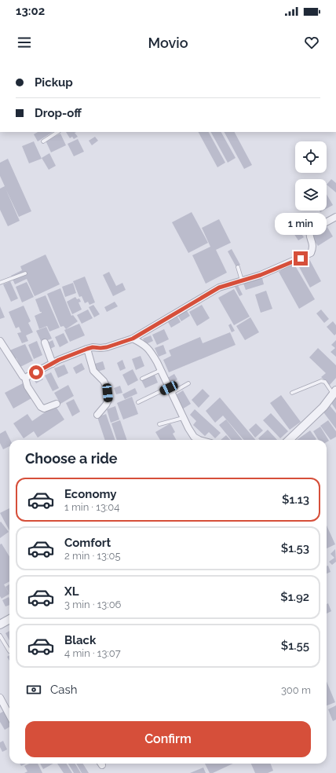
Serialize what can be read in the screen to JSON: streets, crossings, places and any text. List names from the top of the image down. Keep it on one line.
{"page":{"status":"13:02","header":"Movio","banner":["Pickup","Drop-off"],"bubble":"1 min","heading":"Choose a ride","list":[{"name":"Economy","note":"1 min · 13:04","value":"$1.13"},{"name":"Comfort","note":"2 min · 13:05","value":"$1.53"},{"name":"XL","note":"3 min · 13:06","value":"$1.92"},{"name":"Black","note":"4 min · 13:07","value":"$1.55"}],"pay":["Cash","300 m"],"buttons":"Confirm"}}
